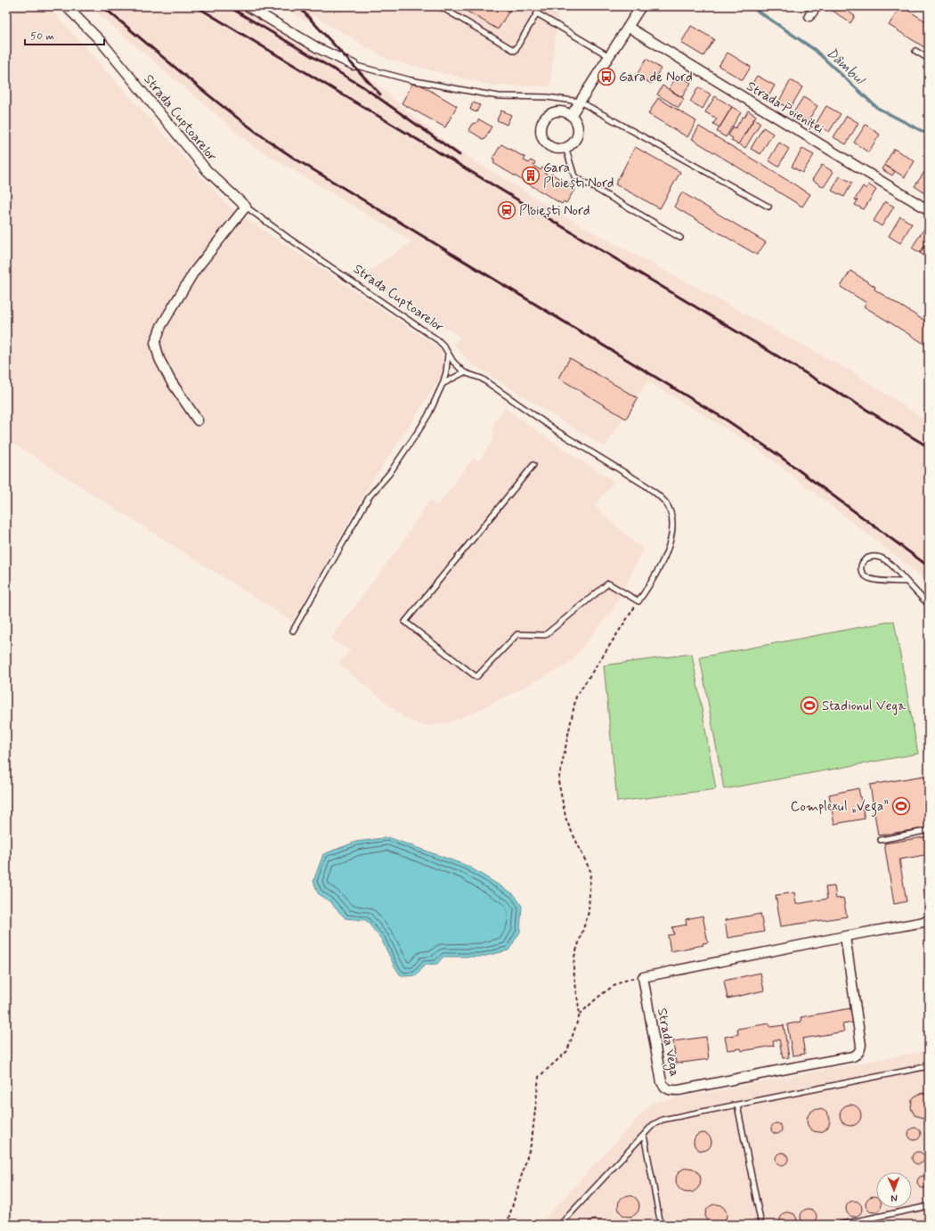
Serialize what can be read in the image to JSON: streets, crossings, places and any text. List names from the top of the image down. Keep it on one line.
{"streets":{"street":["Strada Poieniței","Strada Cuptoarelor","Strada Vega"]},"water":["Dâmbul"],"places":{"bus stop":["Gara de Nord"],"building":["Gara Ploiești Nord"],"station":["Ploiești Nord"],"sports":["Stadionul Vega","Complexul „Vega”"]},"scale_bar":"50 m","north":"bottom"}
